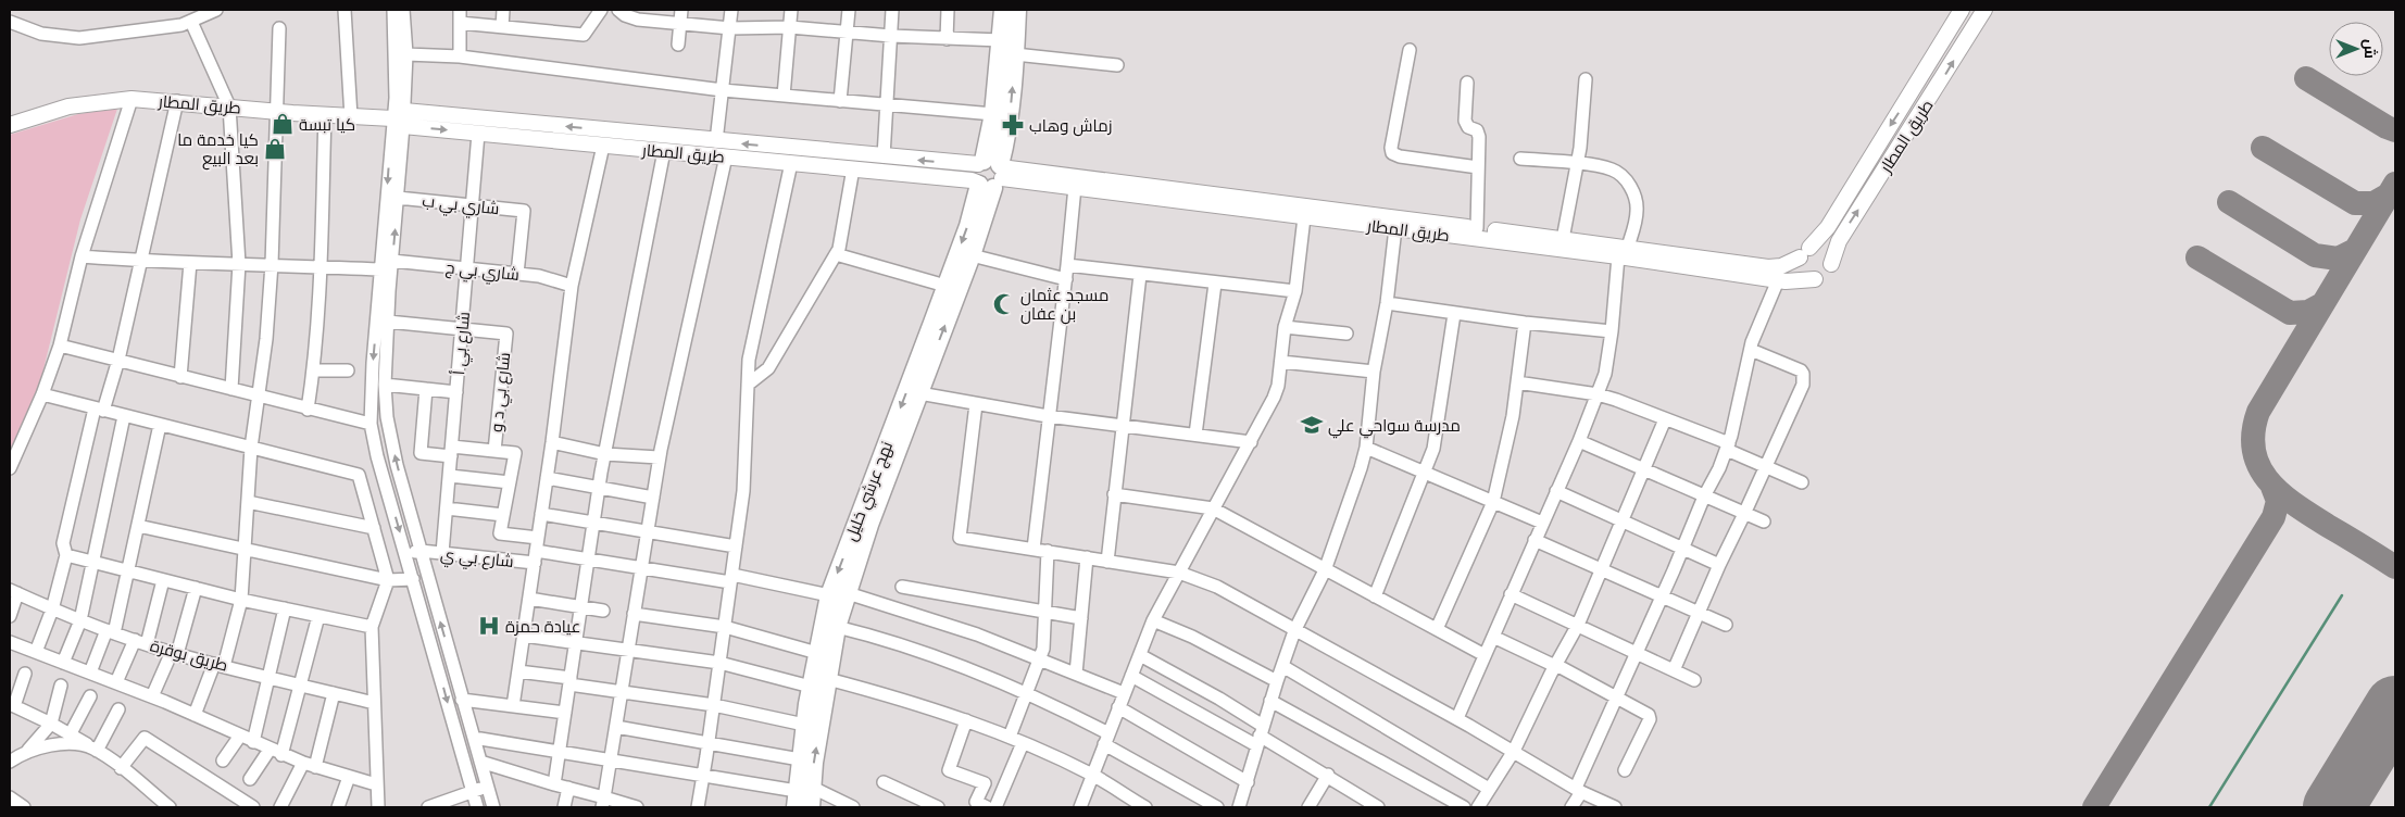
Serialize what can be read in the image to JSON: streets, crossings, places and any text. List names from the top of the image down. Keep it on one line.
{"streets":{"highway":["نهج عرشي خليل"],"main road":["طريق المطار"],"street":["شاري بي ب","شاري بي ج","شارع بي أ","شارع بي د و","شارع بي ي","طريق بوقرة"]},"crossings":[["طريق المطار","شارع بي أ"],["طريق المطار","نهج عرشي خليل"],["شاري بي ب","شاري بي ج"],["شاري بي ب","شارع بي أ"],["شاري بي ج","شارع بي أ"],["شارع بي أ","شارع بي د و"],["شارع بي أ","شارع بي ي"],["نهج عرشي خليل","شارع بي ي"]],"places":{"shop":["كيا تبسة","كيا خدمة ما بعد البيع"],"pharmacy":["زماش وهاب"],"mosque":["مسجد عثمان بن عفان"],"school or university":["مدرسة سواحي علي"],"hospital":["عيادة حمزة"]},"north":"right"}
